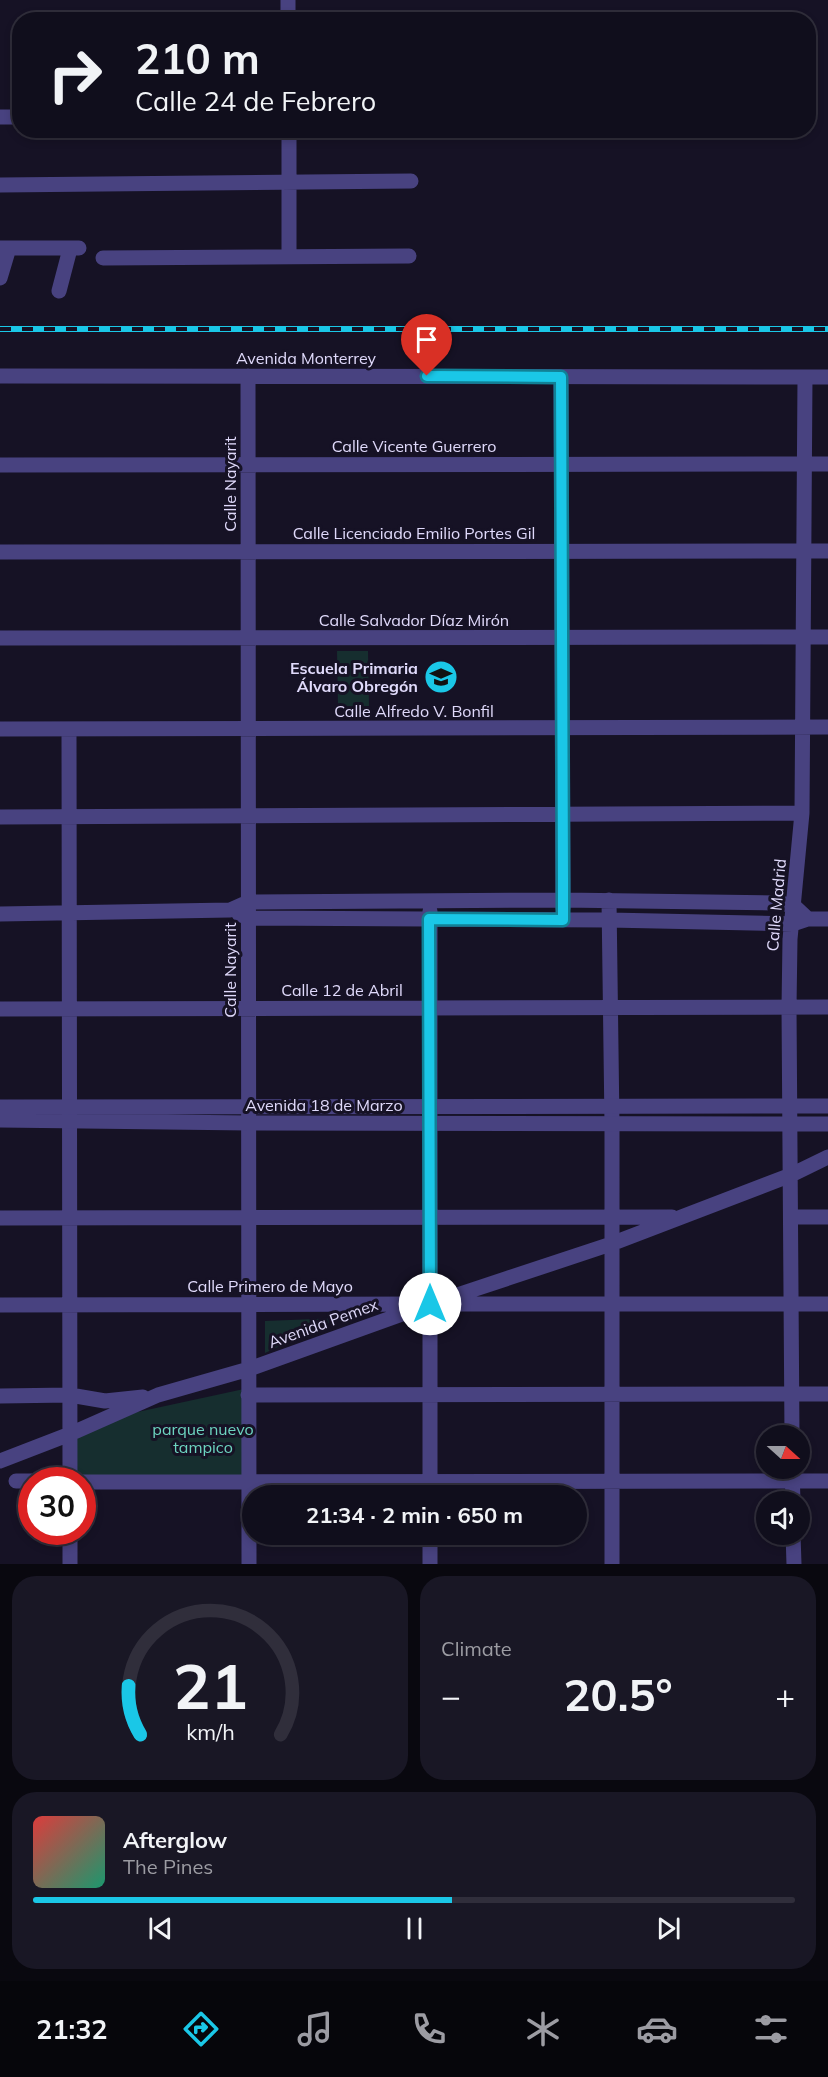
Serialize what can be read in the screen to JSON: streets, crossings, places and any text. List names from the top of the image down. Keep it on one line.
{"streets":{"street":["Avenida Monterrey","Calle Vicente Guerrero","Calle Nayarit","Calle Licenciado Emilio Portes Gil","Calle Salvador Díaz Mirón","Calle Alfredo V. Bonfil","Calle Madrid","Calle 12 de Abril","Avenida 18 de Marzo","Calle Primero de Mayo","Avenida Pemex"]},"crossings":[["Avenida Monterrey","Calle Nayarit"],["Avenida Monterrey","Calle Madrid"],["Calle Vicente Guerrero","Calle Nayarit"],["Calle Vicente Guerrero","Calle Madrid"],["Calle Nayarit","Calle Licenciado Emilio Portes Gil"],["Calle Nayarit","Calle Salvador Díaz Mirón"],["Calle Nayarit","Calle Alfredo V. Bonfil"],["Calle Nayarit","Calle 12 de Abril"],["Calle Nayarit","Avenida 18 de Marzo"],["Calle Nayarit","Calle Primero de Mayo"],["Calle Nayarit","Avenida Pemex"],["Calle Licenciado Emilio Portes Gil","Calle Madrid"],["Calle Salvador Díaz Mirón","Calle Madrid"],["Calle Alfredo V. Bonfil","Calle Madrid"],["Calle Madrid","Calle 12 de Abril"],["Calle Madrid","Avenida 18 de Marzo"],["Calle Madrid","Calle Primero de Mayo"],["Calle Madrid","Avenida Pemex"],["Calle Primero de Mayo","Avenida Pemex"]],"parks":["parque nuevo tampico"],"places":{"school or university":["Escuela Primaria Álvaro Obregón"]},"north":"right","page":{"turn":["210 m","Calle 24 de Febrero"],"limit":"30","trip":"21:34 · 2 min · 650 m","tile":"Climate","heat":["−","20.5°","+"],"song":["Afterglow","The Pines"],"tabs":"21:32","gauge":["21","km/h"]}}
